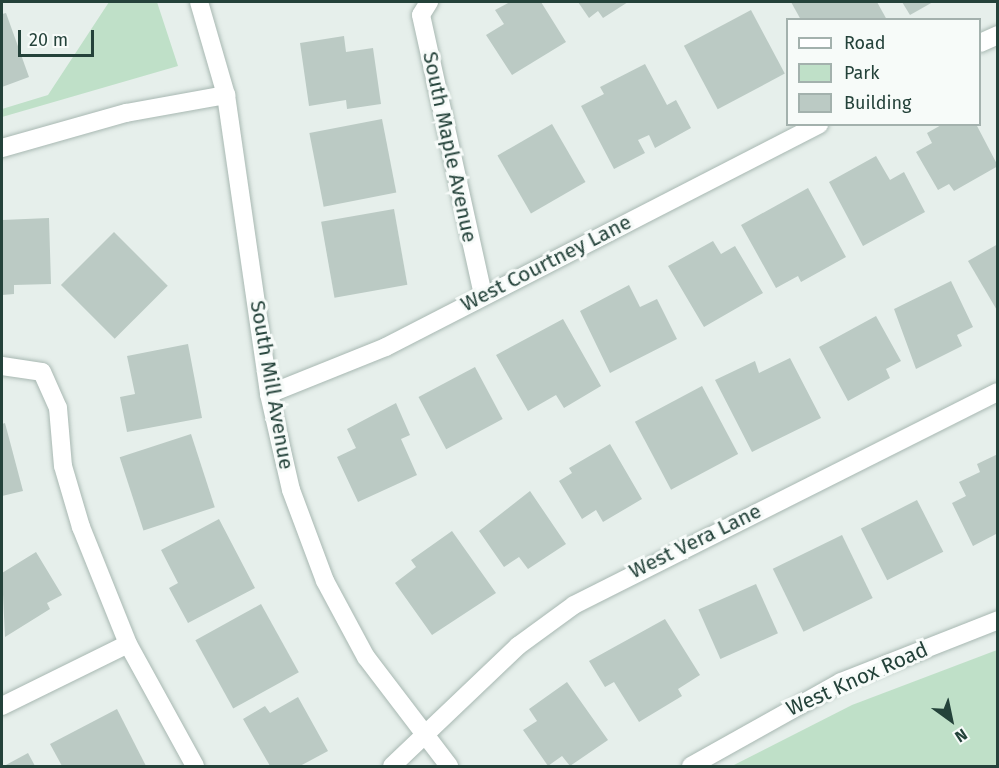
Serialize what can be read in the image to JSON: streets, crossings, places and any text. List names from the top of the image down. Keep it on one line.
{"streets":{"street":["South Maple Avenue","West Courtney Lane","South Mill Avenue","West Vera Lane","West Knox Road"]},"crossings":[["South Maple Avenue","West Courtney Lane"],["West Courtney Lane","South Mill Avenue"],["South Mill Avenue","West Vera Lane"]],"legend":["Road","Park","Building"],"scale_bar":"20 m","north":"bottom right"}
